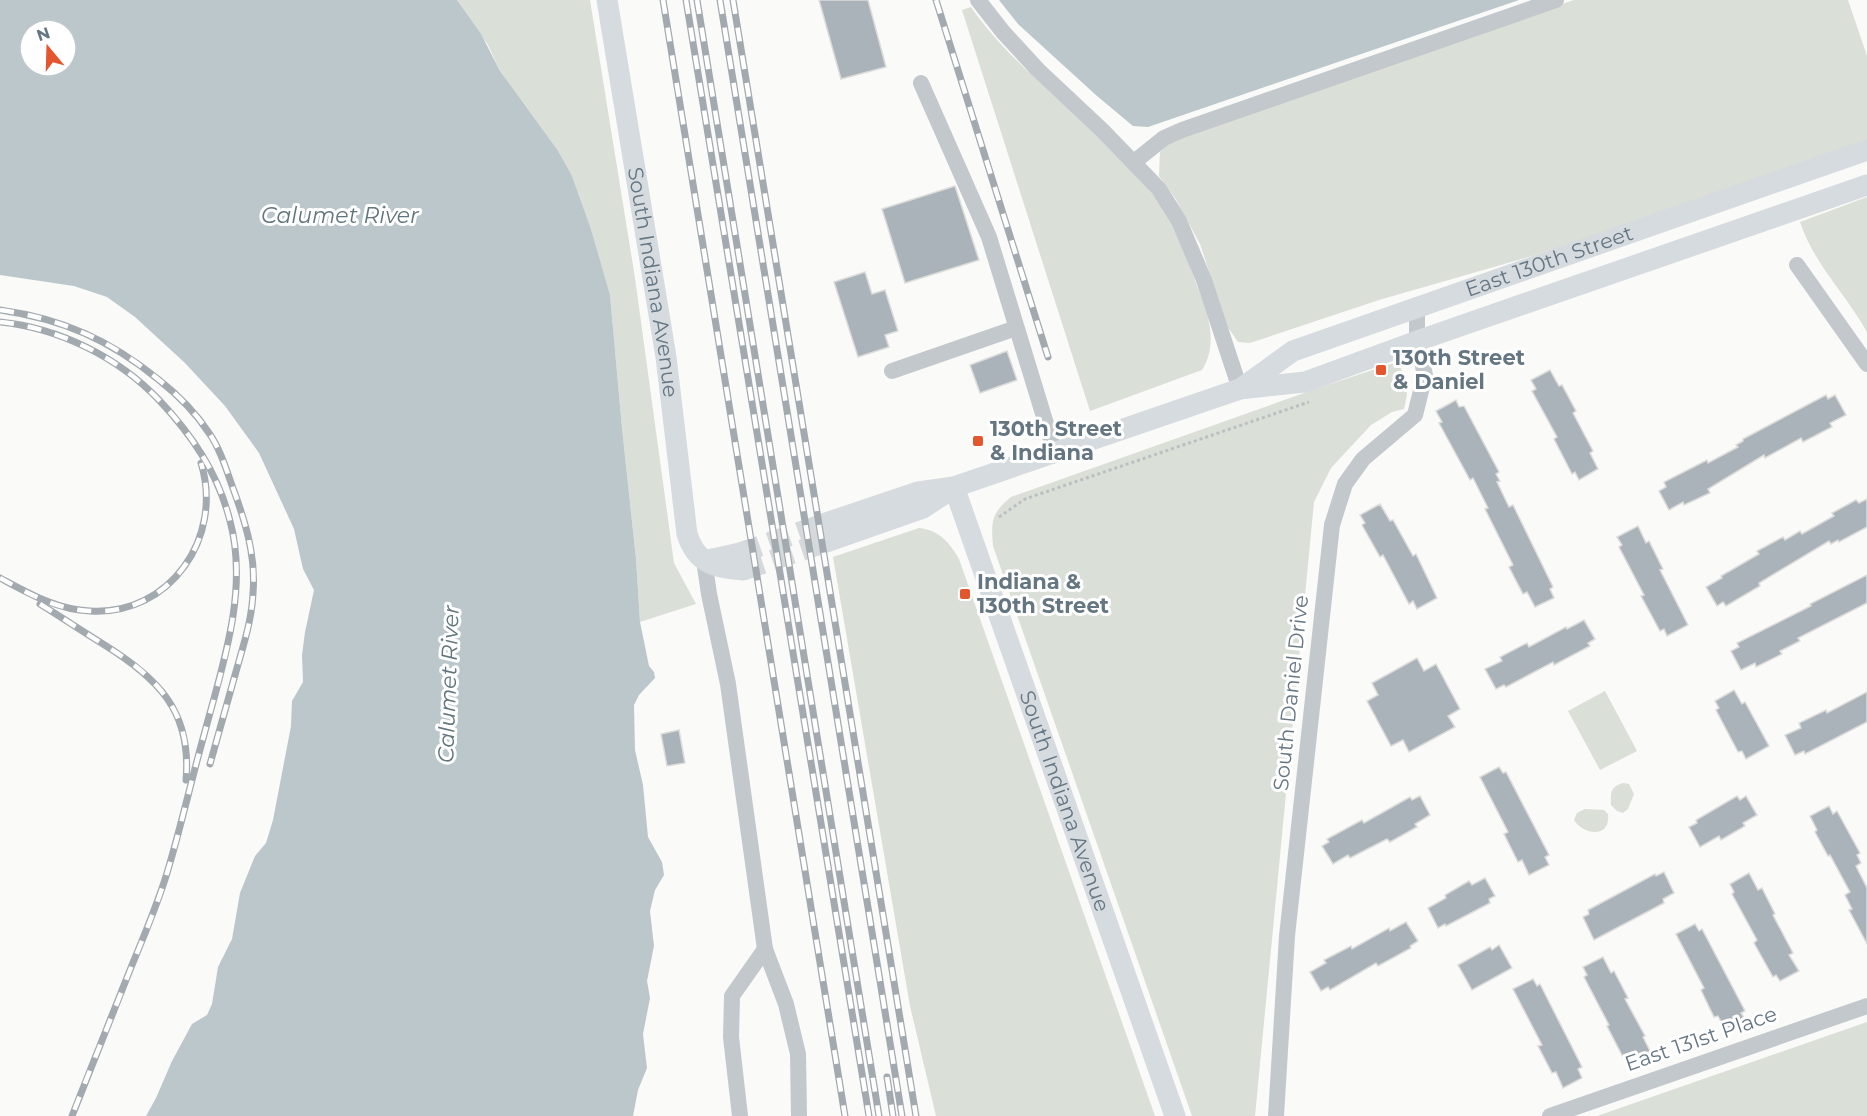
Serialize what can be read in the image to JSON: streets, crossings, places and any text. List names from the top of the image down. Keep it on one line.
{"streets":{"main road":["East 130th Street","South Indiana Avenue"],"street":["South Daniel Drive","East 131st Place"]},"crossings":[["East 130th Street","South Indiana Avenue"],["East 130th Street","South Daniel Drive"]],"water":["Calumet River"],"places":{"transit":["130th Street & Daniel","130th Street & Indiana","Indiana & 130th Street"]},"north":"top"}
